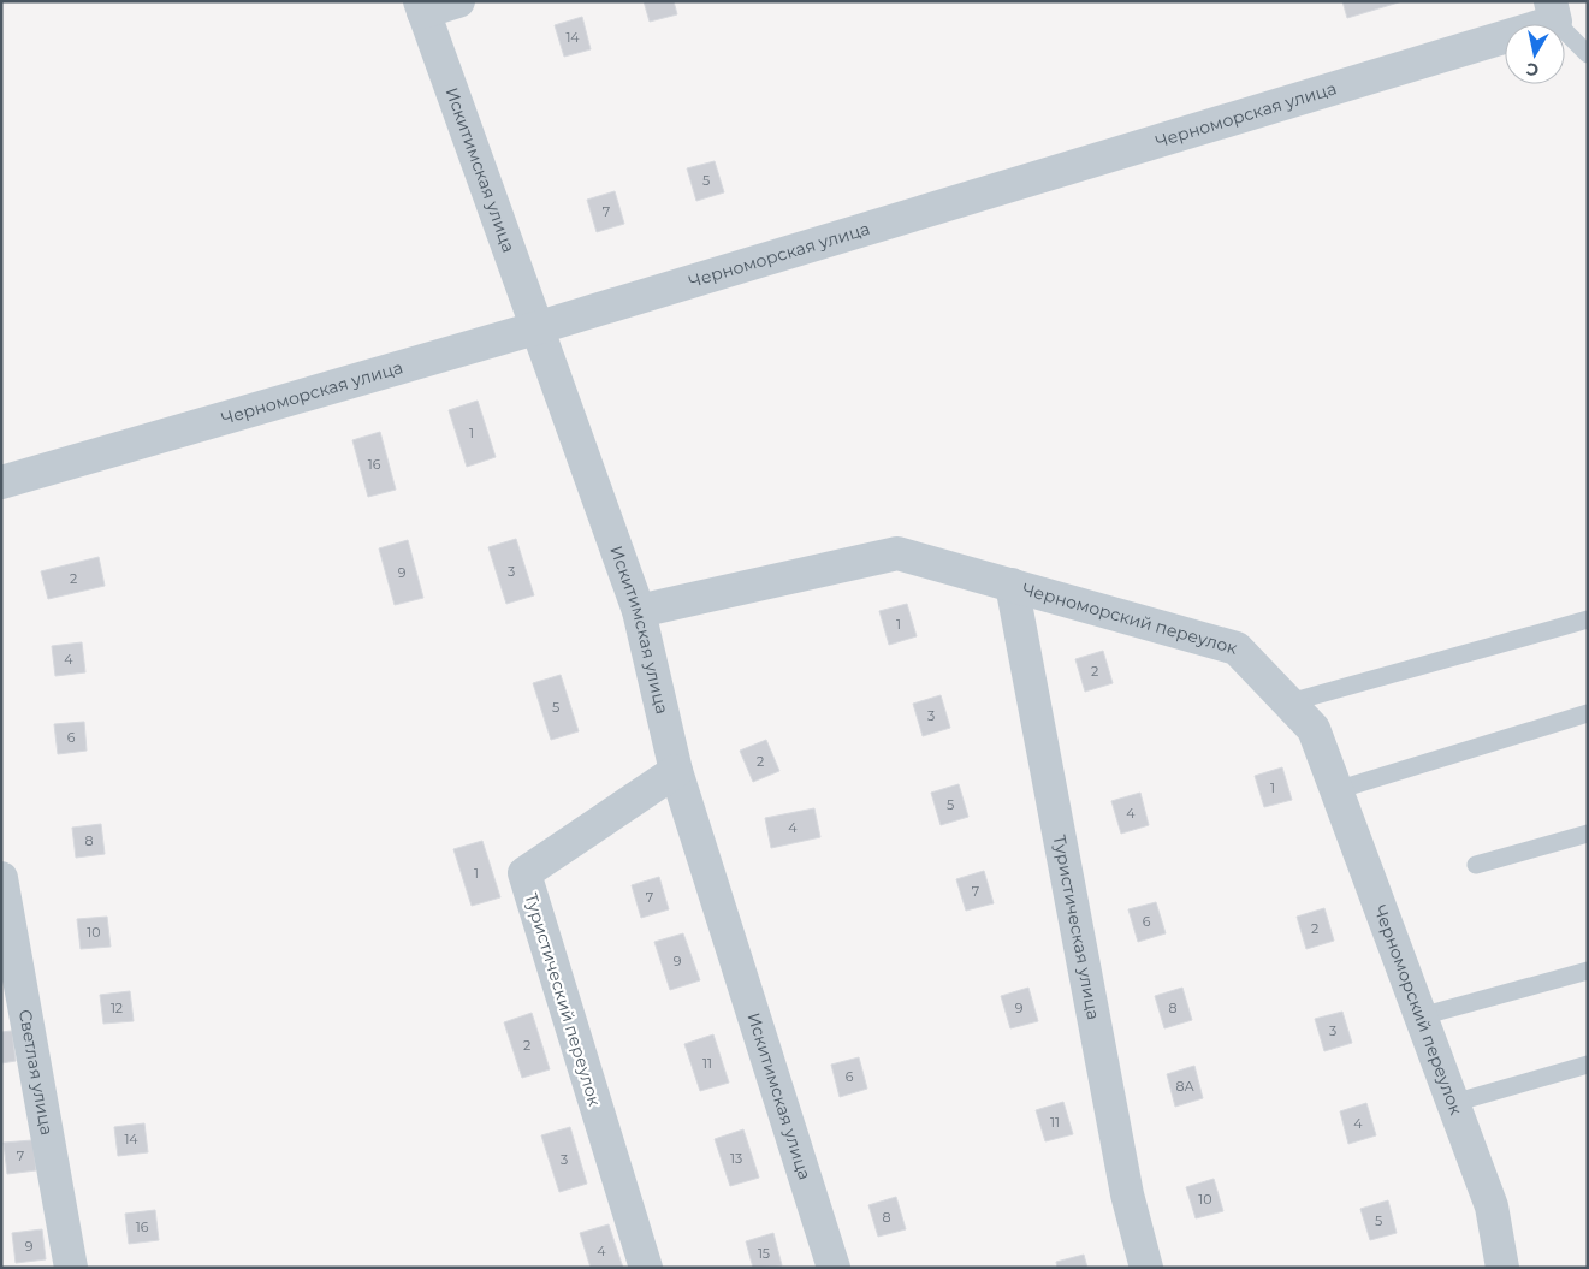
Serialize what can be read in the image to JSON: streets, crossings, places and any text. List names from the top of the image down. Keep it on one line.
{"streets":{"street":["Черноморская улица","Искитимская улица","Черноморский переулок","Туристическая улица","Туристический переулок","Светлая улица"]},"crossings":[["Черноморская улица","Искитимская улица"],["Искитимская улица","Черноморский переулок"],["Искитимская улица","Туристический переулок"],["Черноморский переулок","Туристическая улица"]],"house_numbers":["14","5","7","1","16","3","9","2","1","4","2","5","3","6","2","1","5","4","4","8","1","7","7","6","2","10","9","12","9","8","3","2","11","6","8А","11","4","14","7","13","3","10","8","5","16","9","4","15"],"north":"bottom"}
